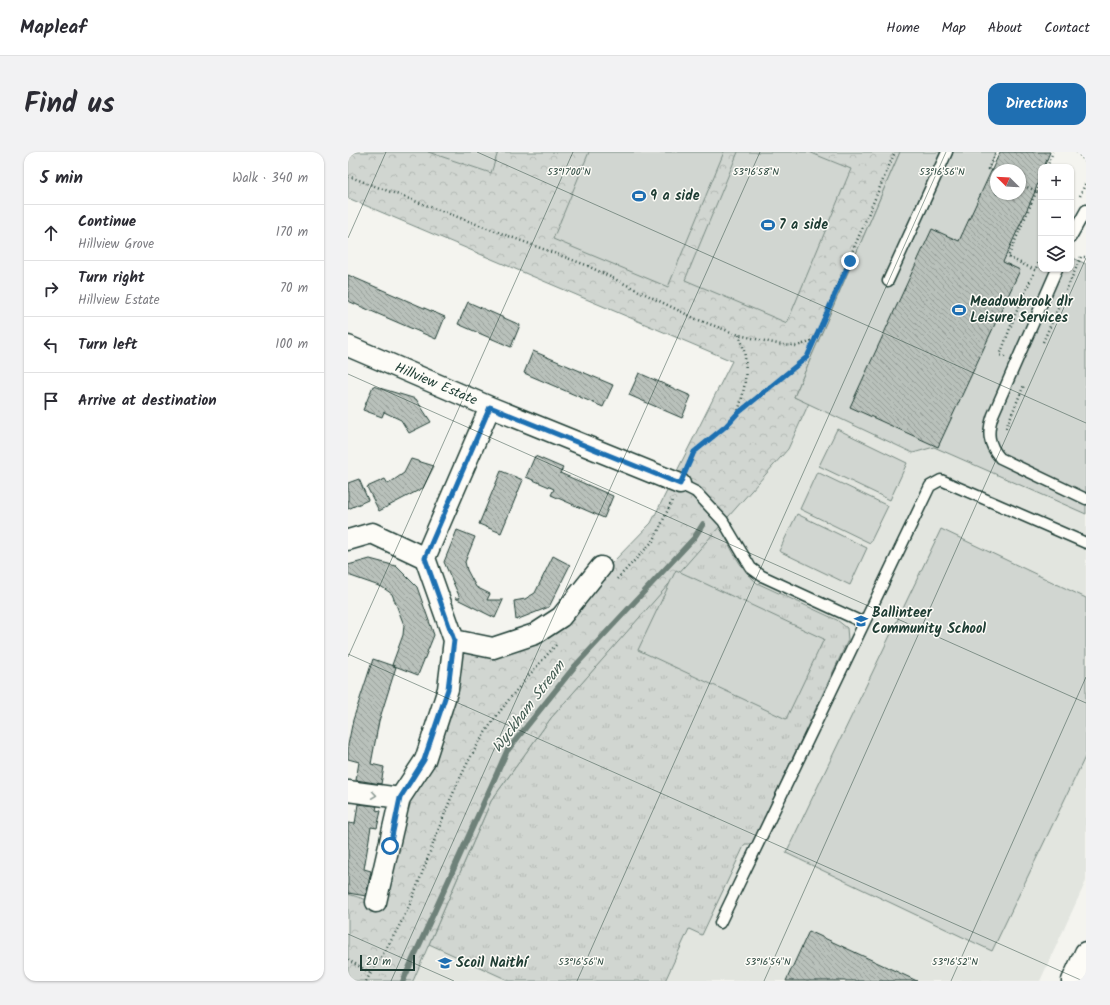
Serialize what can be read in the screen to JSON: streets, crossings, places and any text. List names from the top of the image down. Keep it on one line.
{"streets":{"street":["Hillview Estate"]},"water":["Wyckham Stream"],"places":{"sports":["9 a side","7 a side","Meadowbrook dlr Leisure Services"],"school or university":["Ballinteer Community School","Scoil Naithí"]},"scale_bar":"20 m","north":"top left","page":{"header":"Mapleaf","nav":["Home","Map","About","Contact"],"title":"Find us","buttons":"Directions","heading":["5 min","Walk · 340 m"],"map_buttons":["+","−"],"list":[["Continue","Hillview Grove","170 m"],["Turn right","Hillview Estate","70 m"],["Turn left","100 m"],"Arrive at destination"],"scale":"20 m"},"coordinates":["53°17'00\"N","53°16'58\"N","53°16'56\"N","53°16'54\"N","53°16'52\"N"]}
